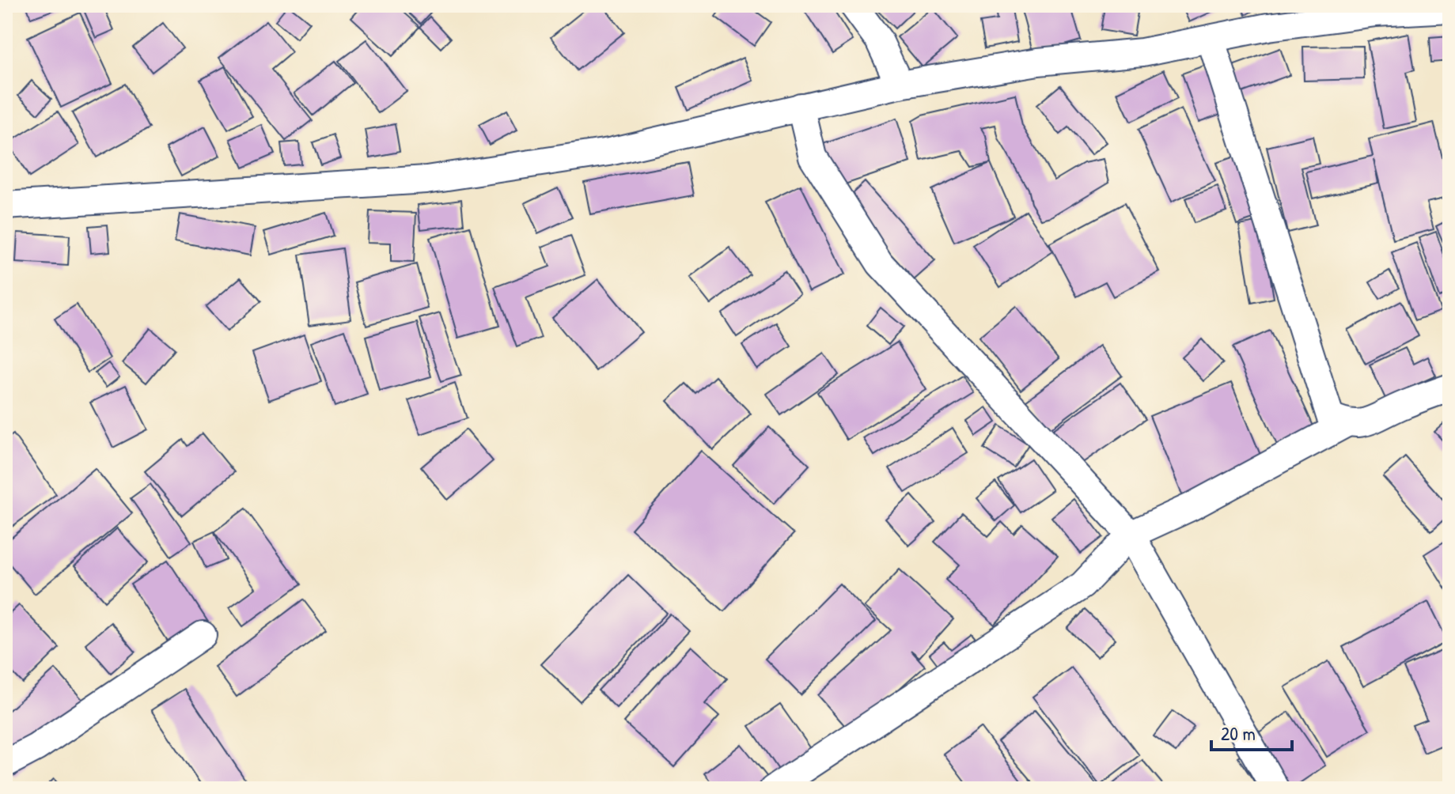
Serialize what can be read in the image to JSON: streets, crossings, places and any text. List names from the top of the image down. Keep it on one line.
{"scale_bar":"20 m"}
